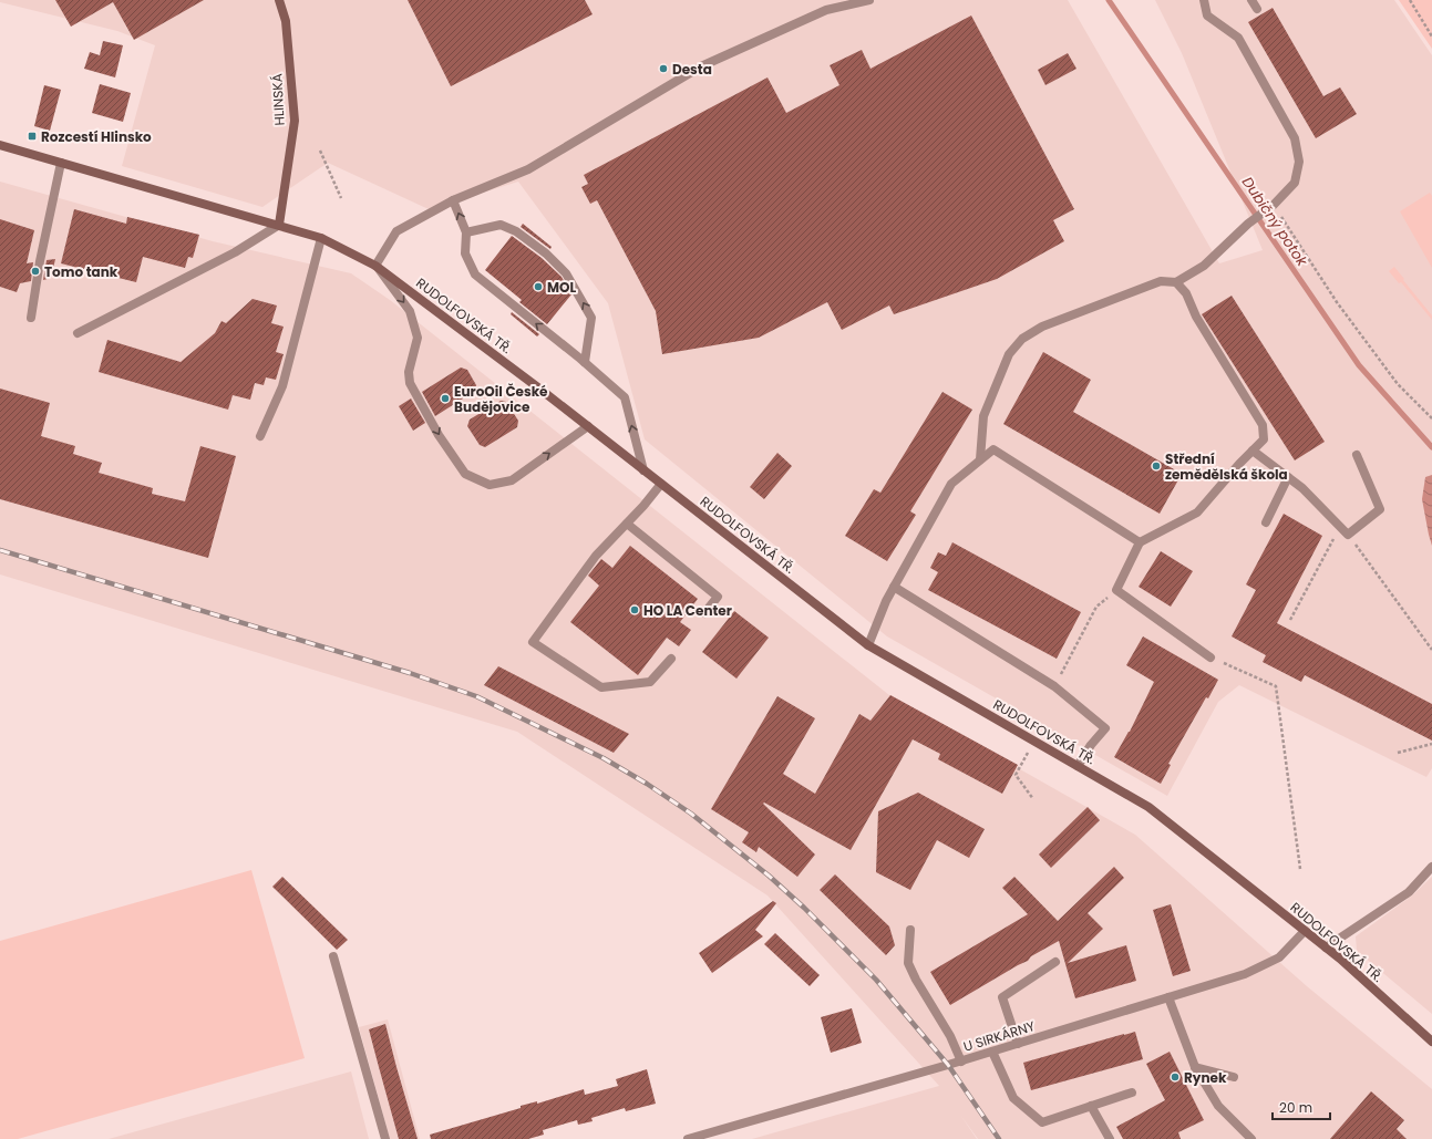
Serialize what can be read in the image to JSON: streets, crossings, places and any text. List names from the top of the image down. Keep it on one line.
{"streets":{"main road":["HLINSKÁ","RUDOLFOVSKÁ TŘ."],"street":["U SIRKÁRNY"]},"crossings":[["HLINSKÁ","RUDOLFOVSKÁ TŘ."],["RUDOLFOVSKÁ TŘ.","U SIRKÁRNY"]],"water":["Dubičný potok"],"places":{"other":["Desta","Tomo tank","MOL","EuroOil České Budějovice","Střední zemědělská škola","HO LA Center","Rynek"],"transit":["Rozcestí Hlinsko"]},"scale_bar":"20 m"}
